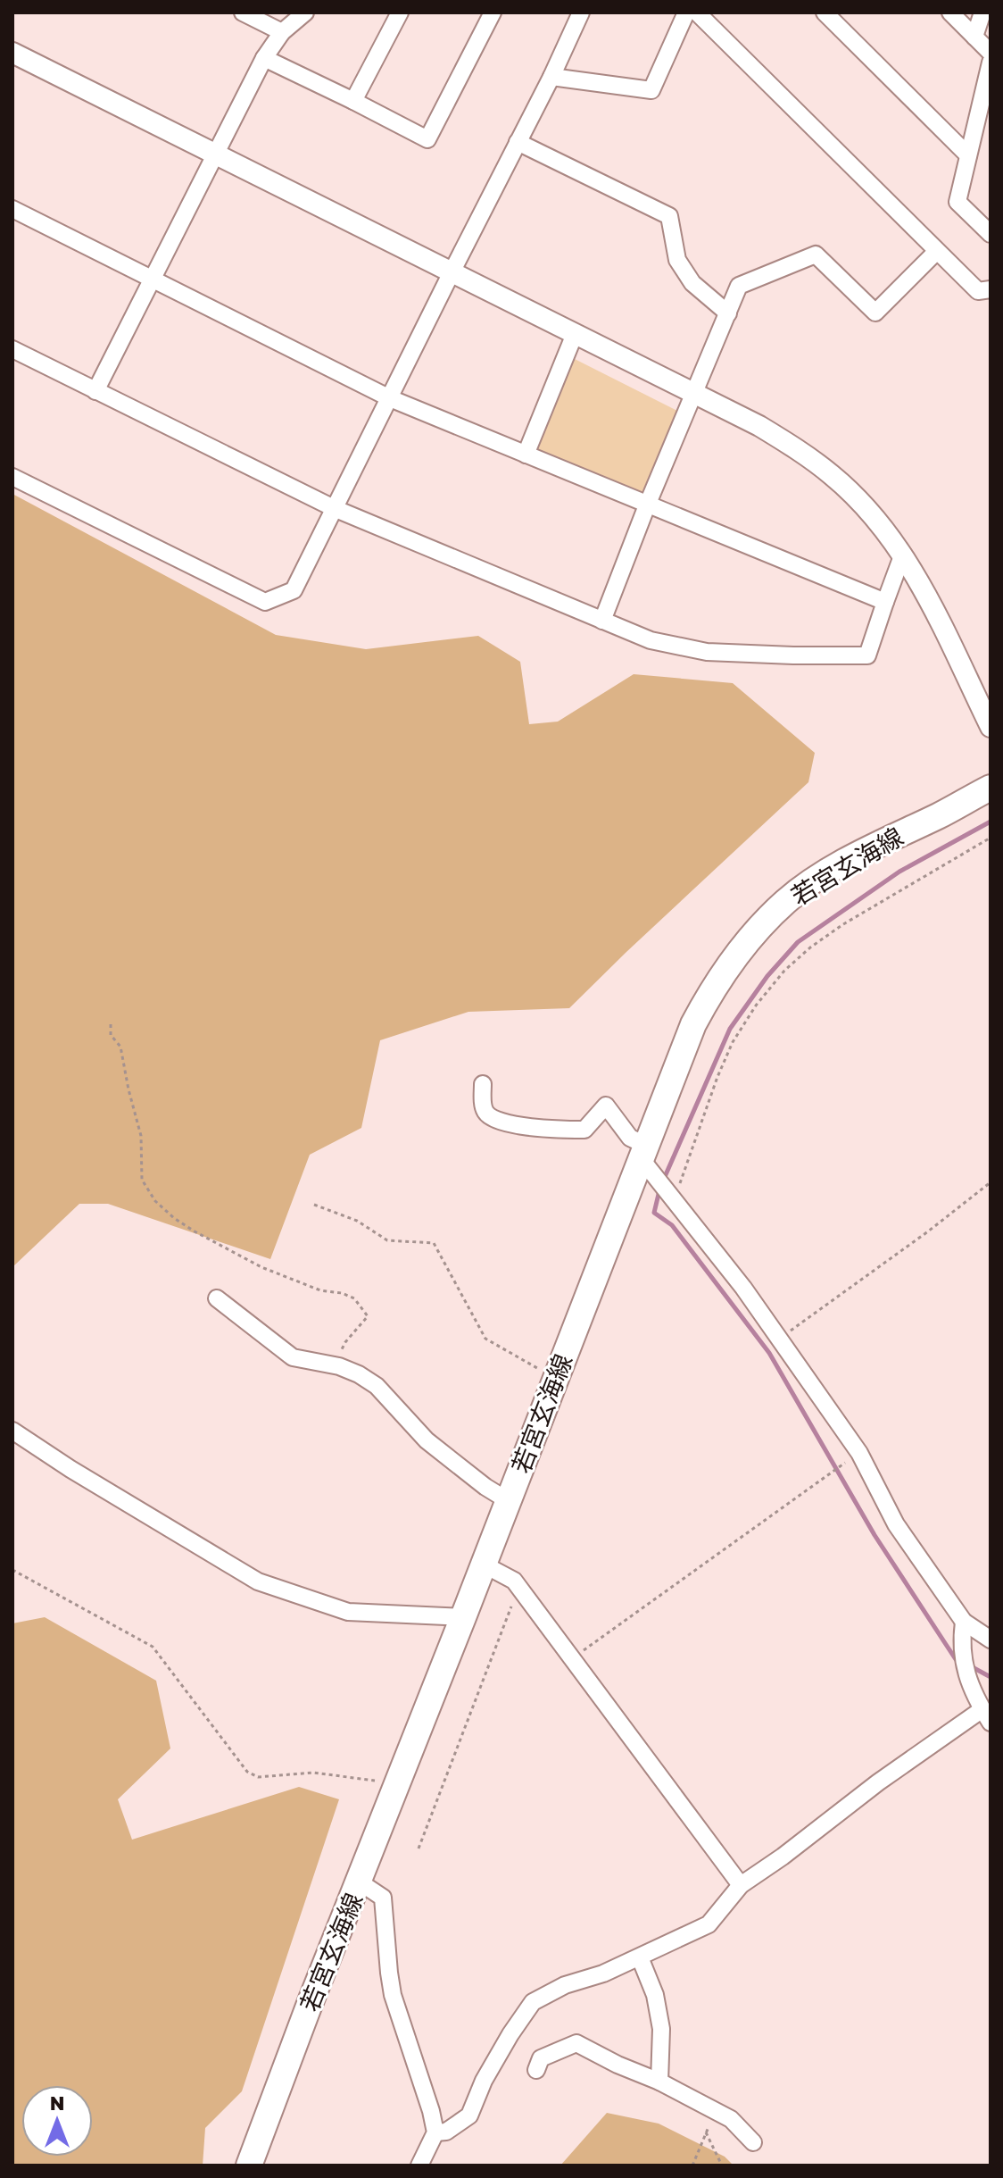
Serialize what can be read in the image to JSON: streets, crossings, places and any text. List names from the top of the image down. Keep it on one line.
{"streets":{"main road":["若宮玄海線"]},"north":"top"}
